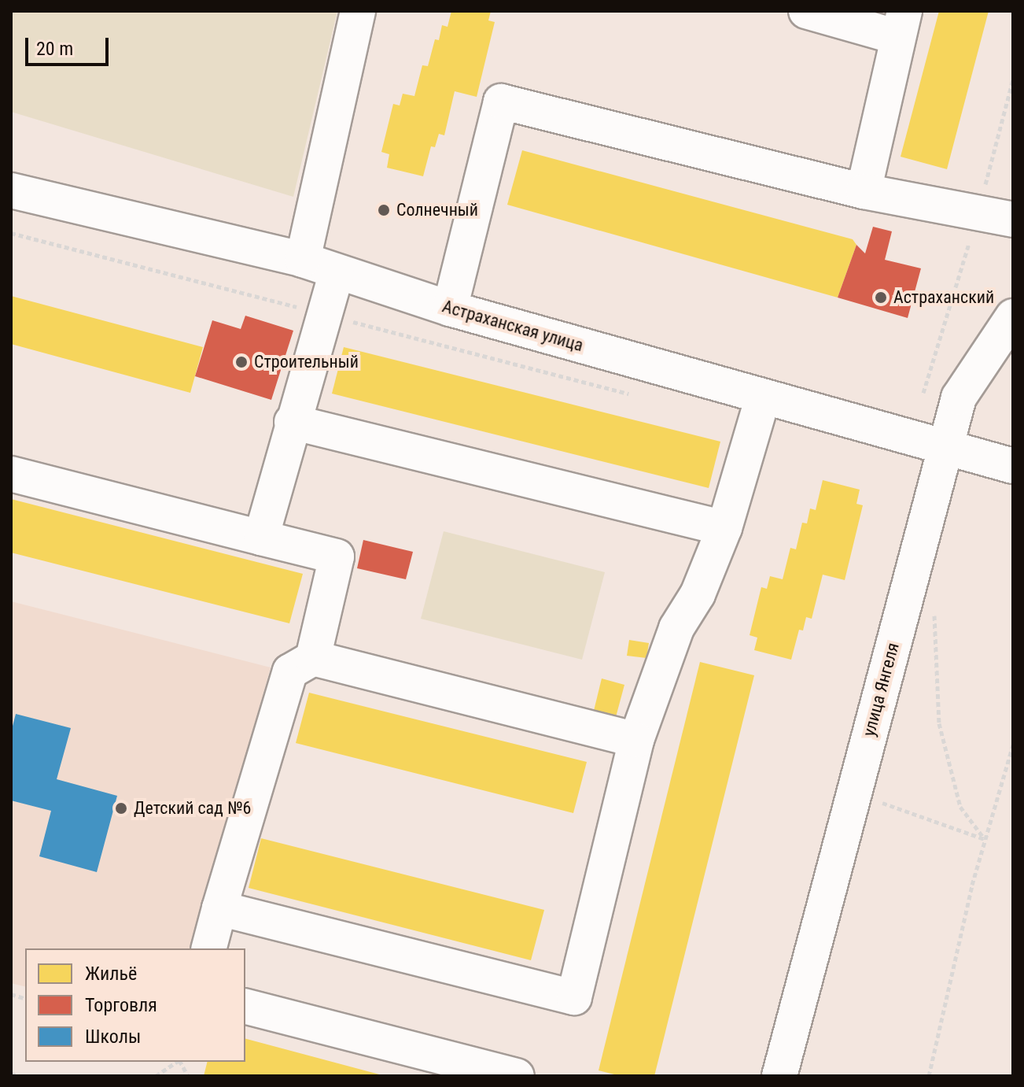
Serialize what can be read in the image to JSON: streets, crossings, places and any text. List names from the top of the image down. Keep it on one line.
{"streets":{"street":["Астраханская улица","улица Янгеля"]},"crossings":[["Астраханская улица","улица Янгеля"]],"places":["Солнечный","Астраханский","Строительный","Детский сад №6"],"legend":["Жильё","Торговля","Школы"],"scale_bar":"20 m"}
